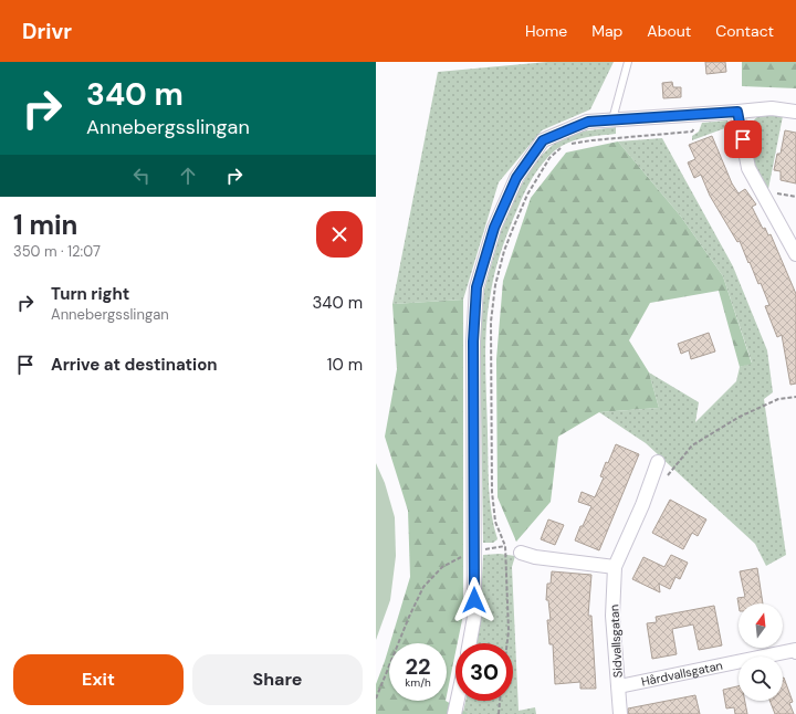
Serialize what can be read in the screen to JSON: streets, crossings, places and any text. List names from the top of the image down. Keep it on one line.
{"streets":{"street":["Sidvallsgatan","Hårdvallsgatan"]},"crossings":[["Sidvallsgatan","Hårdvallsgatan"]],"north":"top","page":{"header":"Drivr","nav":["Home","Map","About","Contact"],"turn":["340 m","Annebergsslingan"],"heading":["1 min","350 m · 12:07"],"list":[{"name":"Turn right","note":"Annebergsslingan","value":"340 m"},{"name":"Arrive at destination","value":"10 m"}],"speed":"22 km/h","limit":"30","buttons":["Exit","Share"]}}
